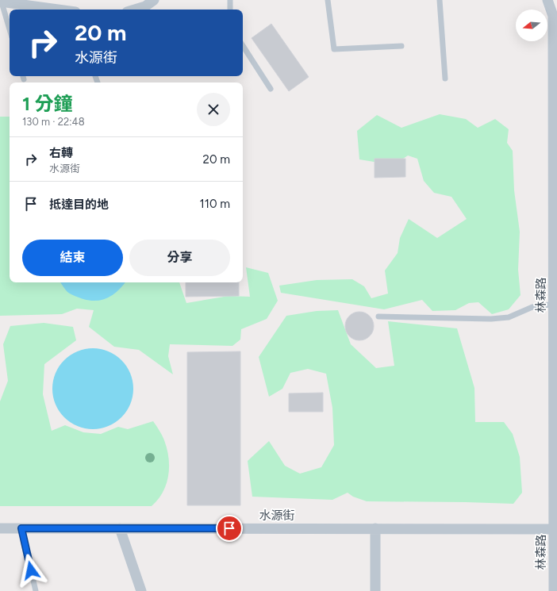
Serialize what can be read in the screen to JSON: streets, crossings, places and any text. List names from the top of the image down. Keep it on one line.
{"streets":{"street":["林森路","水源街"]},"crossings":[["林森路","水源街"]],"north":"left","page":{"turn":["20 m","水源街"],"heading":["1 分鐘","130 m · 22:48"],"list":[{"name":"右轉","note":"水源街","value":"20 m"},{"name":"抵達目的地","value":"110 m"}],"buttons":["結束","分享"]}}
